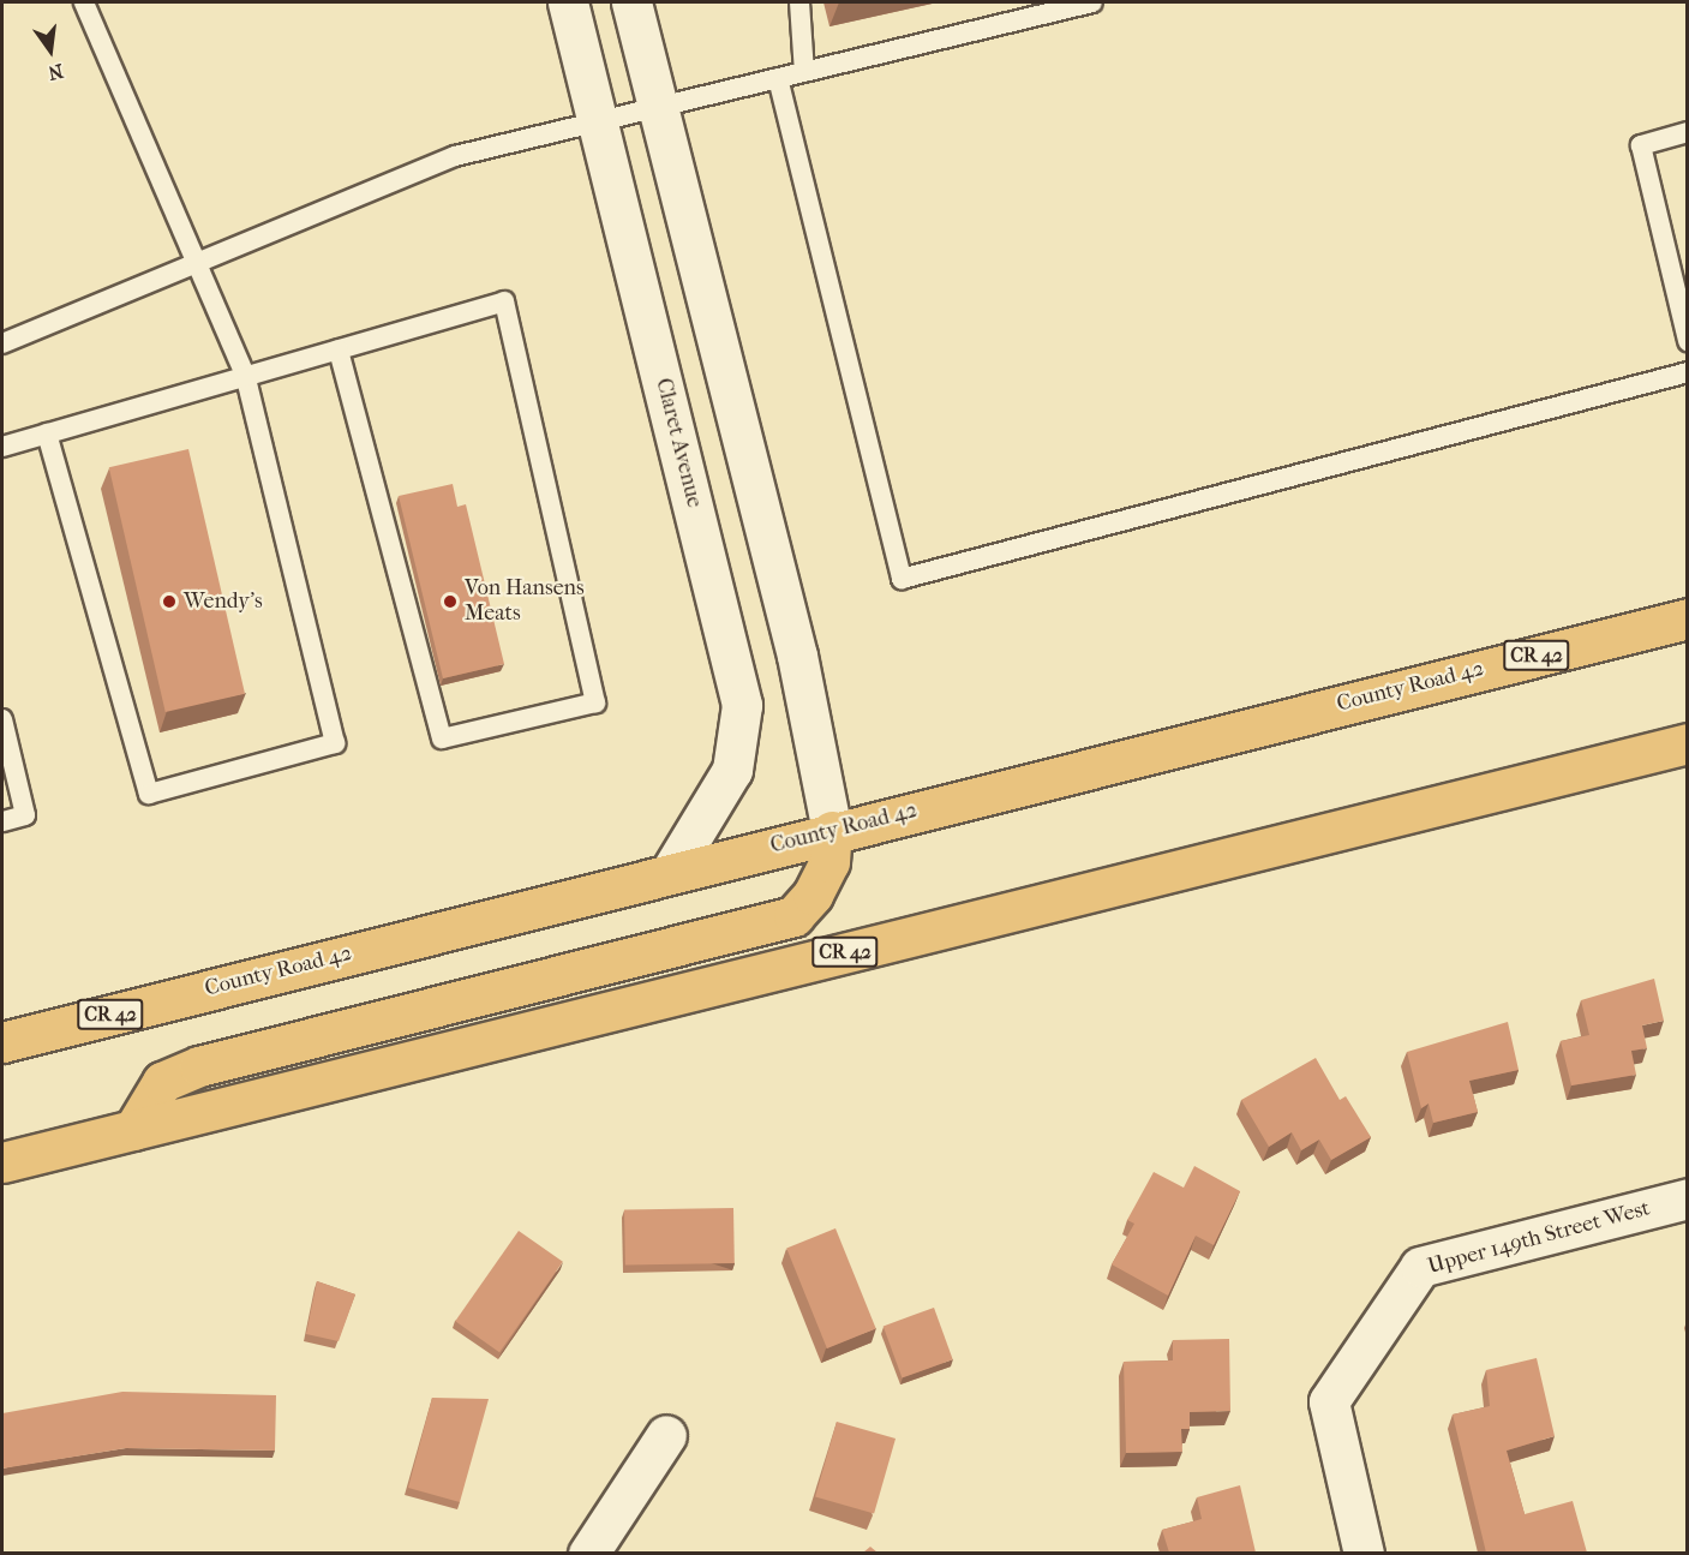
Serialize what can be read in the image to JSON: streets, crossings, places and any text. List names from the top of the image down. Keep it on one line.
{"streets":{"highway":["CR 42","County Road 42"],"street":["Claret Avenue","Upper 149th Street West"]},"crossings":[["Claret Avenue","County Road 42"]],"places":["Wendy's","Von Hansens Meats"],"north":"bottom"}
